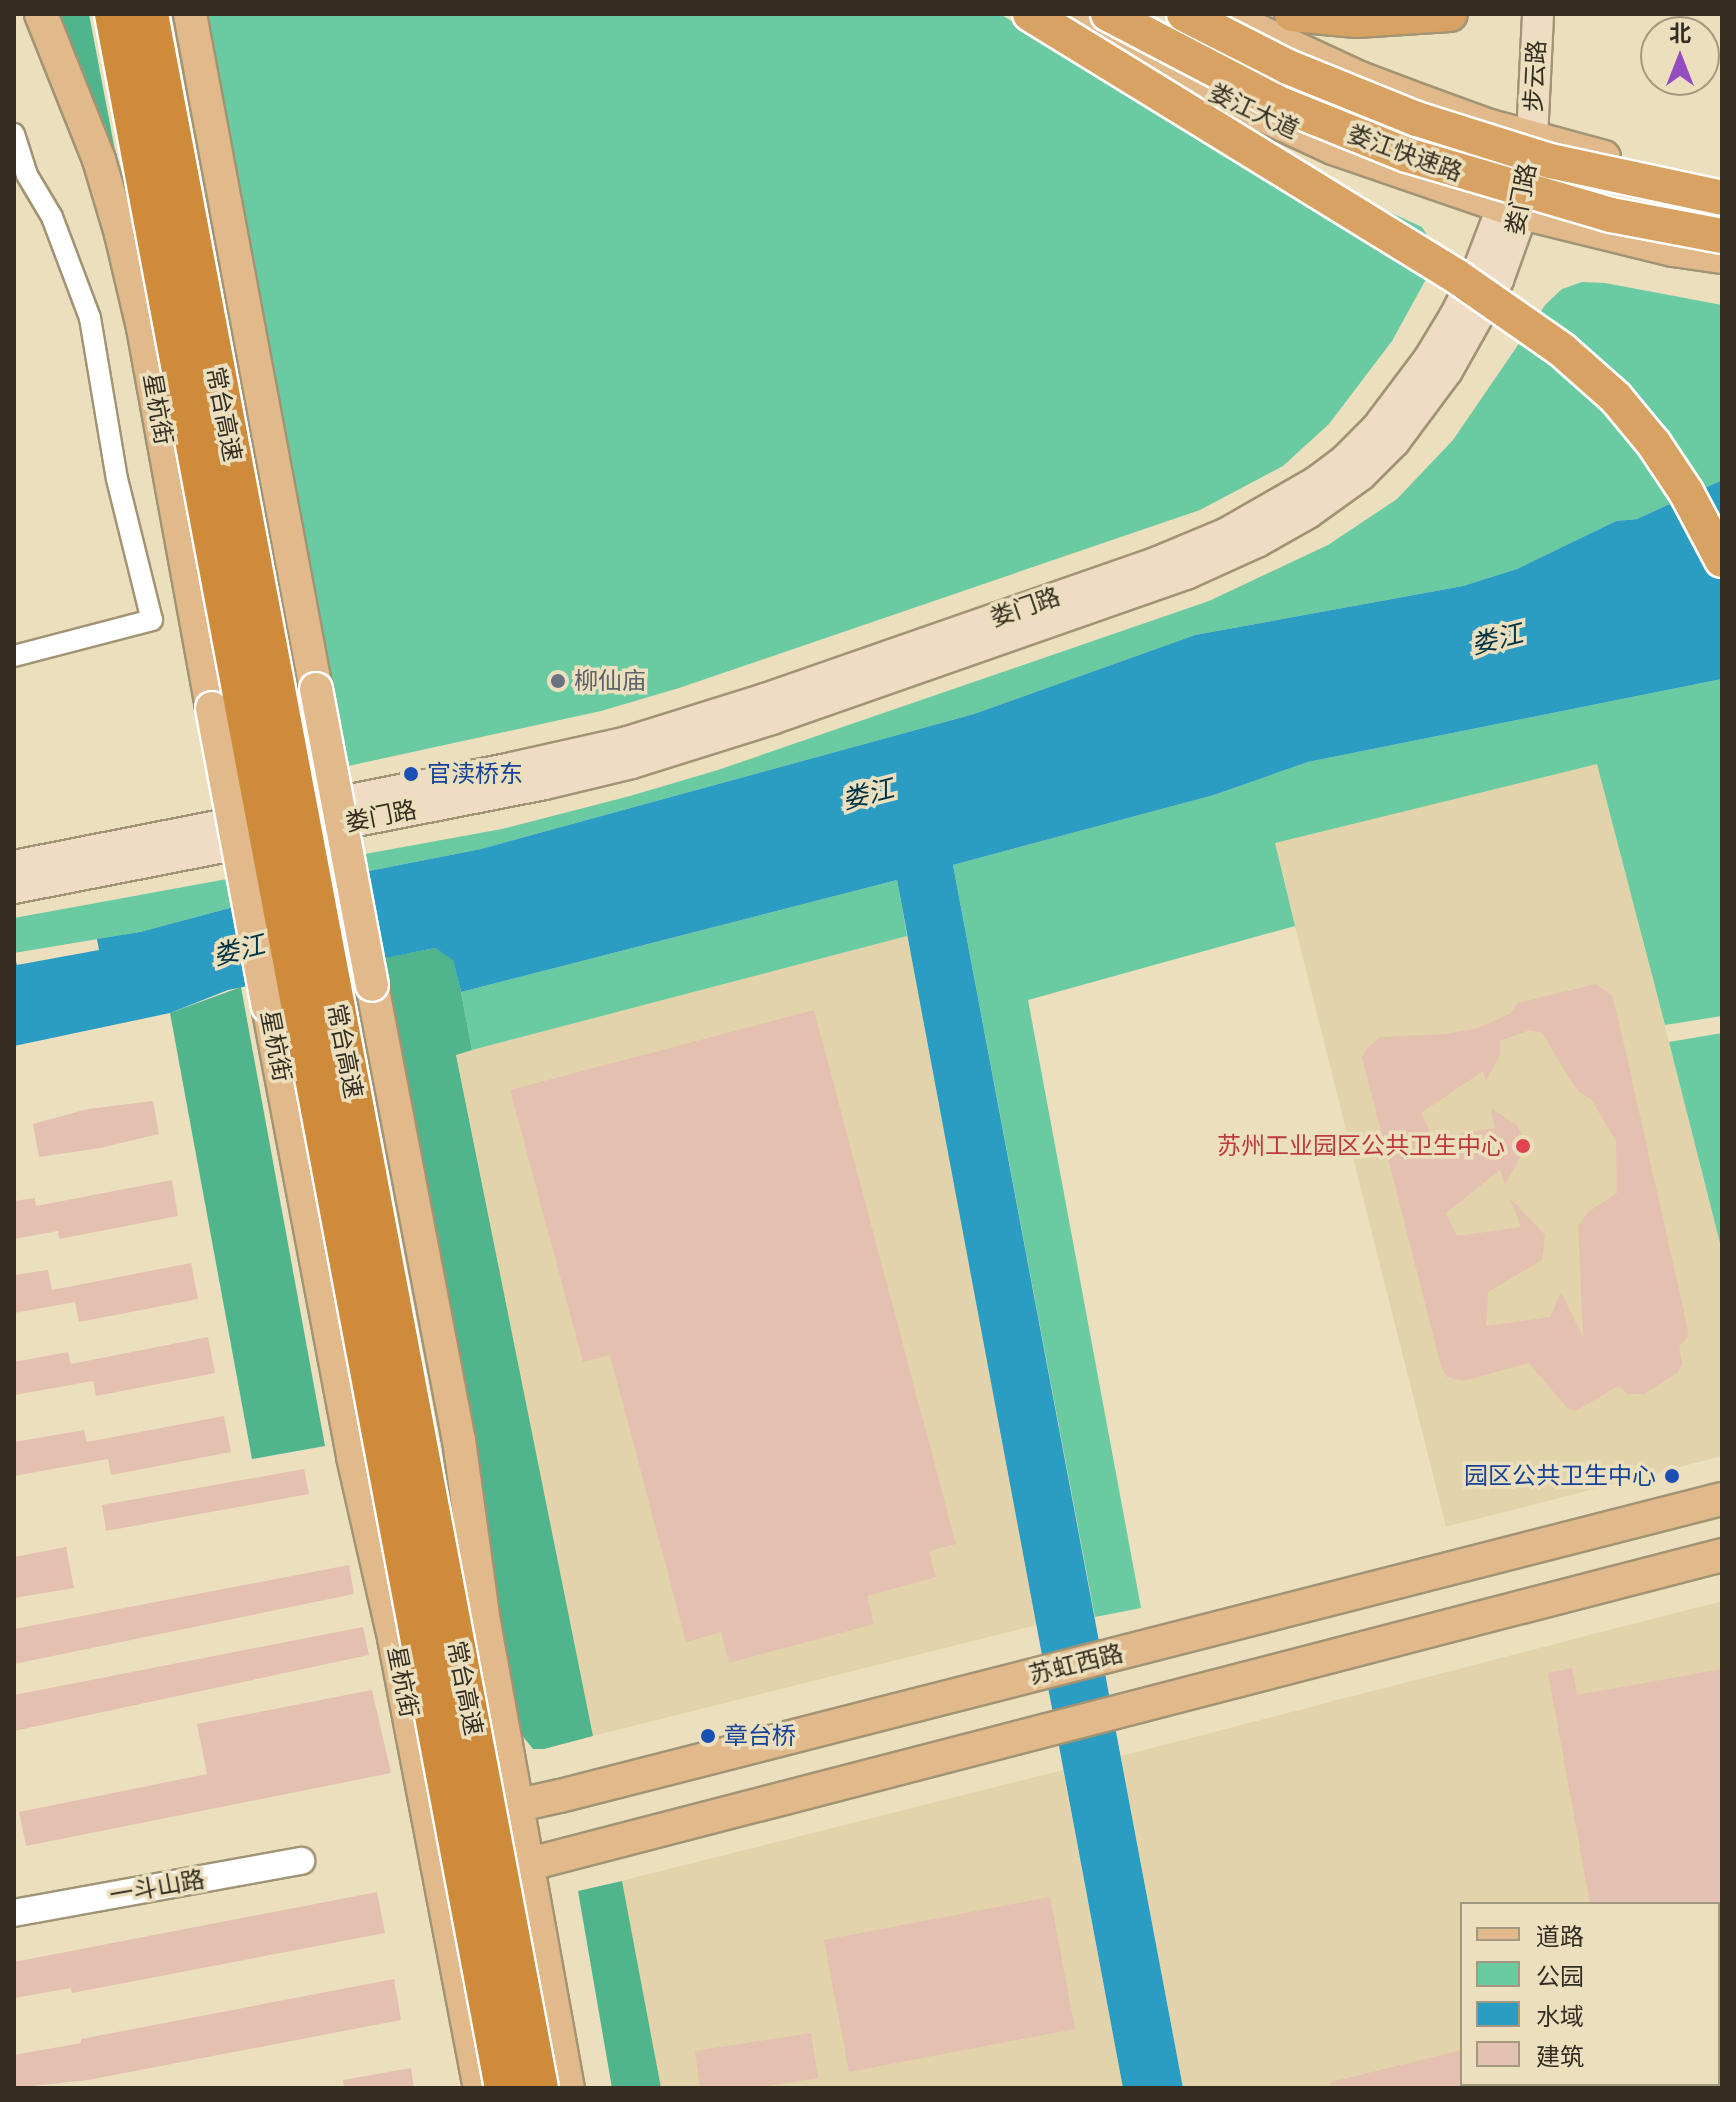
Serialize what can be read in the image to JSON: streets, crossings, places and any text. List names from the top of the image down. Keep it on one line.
{"streets":{"highway":["娄江快速路","常台高速"],"main road":["步云路","娄江大道","娄门路","星杭街","苏虹西路"],"street":["一斗山路"]},"crossings":[["步云路","娄门路"],["娄江大道","娄门路"],["星杭街","苏虹西路"]],"water":["娄江"],"places":["柳仙庙","官渎桥东","苏州工业园区公共卫生中心","园区公共卫生中心","章台桥"],"legend":["道路","公园","水域","建筑"],"north":"top"}
